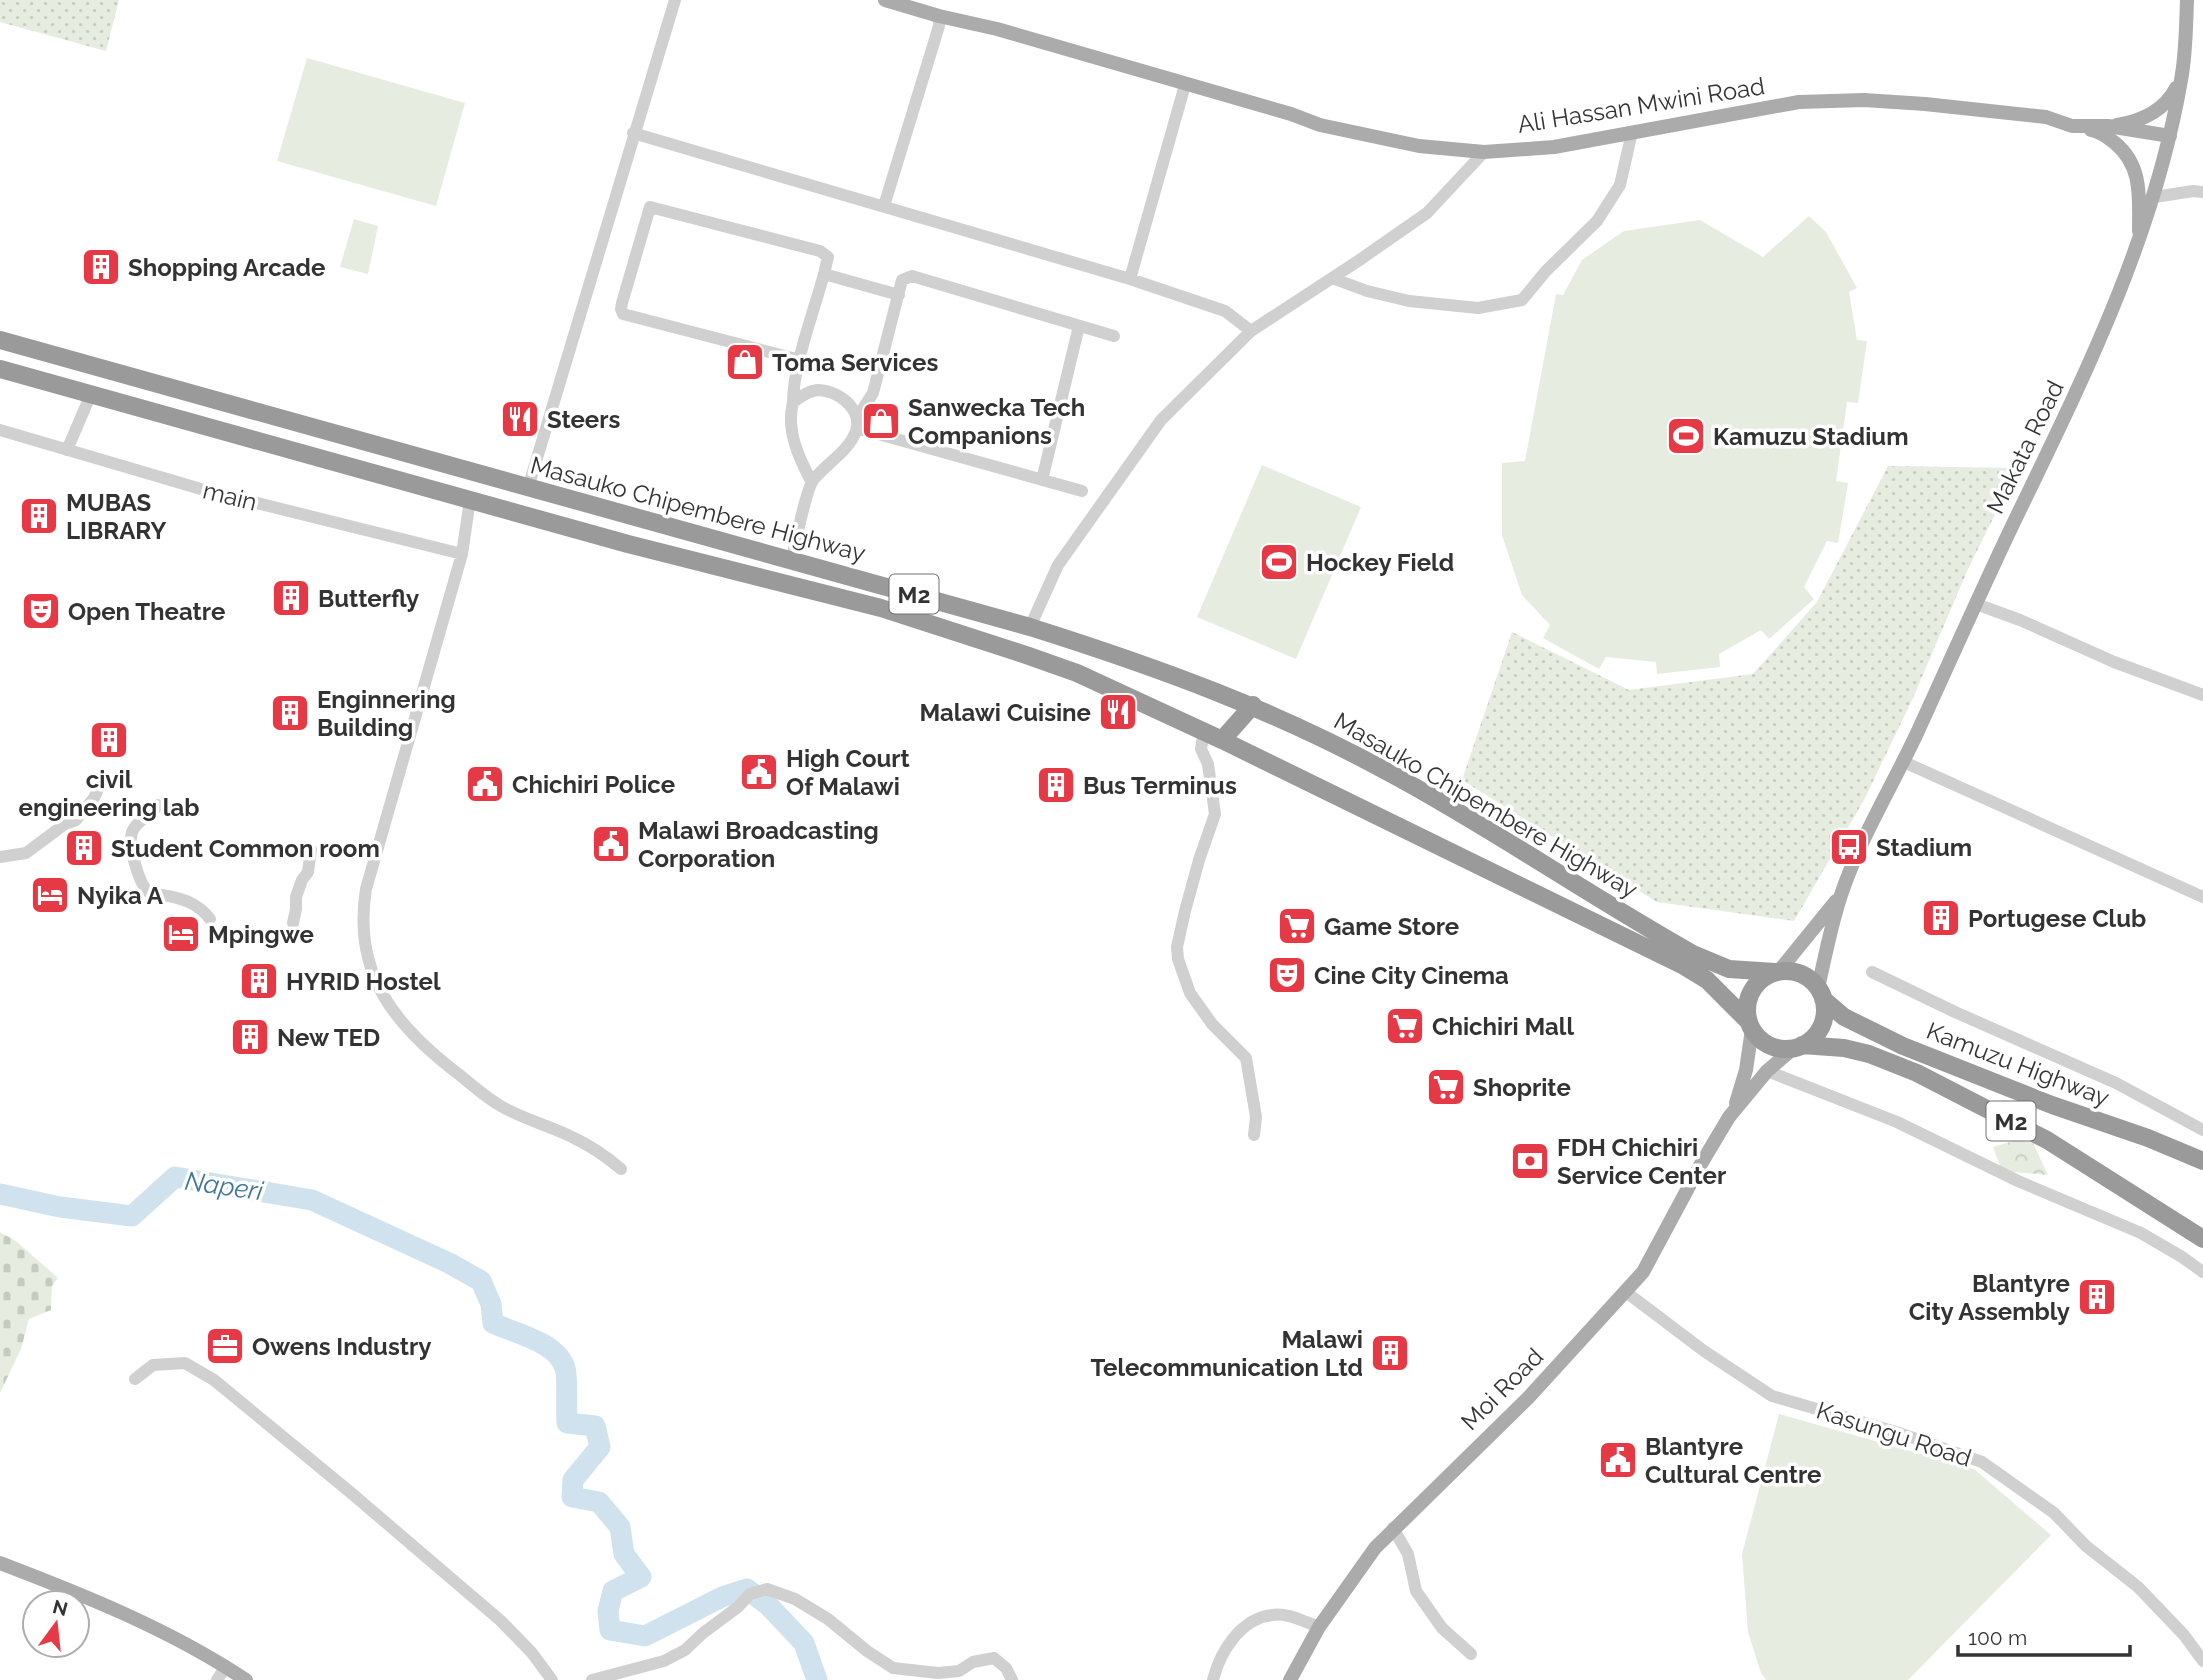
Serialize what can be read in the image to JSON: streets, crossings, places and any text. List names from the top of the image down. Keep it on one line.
{"streets":{"highway":["Masauko Chipembere Highway","M2","Kamuzu Highway"],"main road":["Ali Hassan Mwini Road","Makata Road","Moi Road"],"street":["main","Kasungu Road"]},"crossings":[["Ali Hassan Mwini Road","Makata Road"],["Makata Road","Masauko Chipembere Highway"],["Makata Road","M2"],["Makata Road","Kamuzu Highway"],["Masauko Chipembere Highway","M2"],["Masauko Chipembere Highway","Kamuzu Highway"],["M2","Kamuzu Highway"],["Moi Road","Kasungu Road"]],"water":["Naperi"],"places":{"building":["Shopping Arcade","MUBAS LIBRARY","Butterfly","Enginnering Building","civil engineering lab","Bus Terminus","Student Common room","Portugese Club","HYRID Hostel","New TED","Blantyre City Assembly","Malawi Telecommunication Ltd"],"shop":["Toma Services","Sanwecka Tech Companions"],"restaurant":["Steers","Malawi Cuisine"],"sports":["Kamuzu Stadium","Hockey Field"],"theatre":["Open Theatre","Cine City Cinema"],"public building":["High Court Of Malawi","Chichiri Police","Malawi Broadcasting Corporation","Blantyre Cultural Centre"],"bus stop":["Stadium"],"hotel":["Nyika A","Mpingwe"],"supermarket":["Game Store","Chichiri Mall","Shoprite"],"bank":["FDH Chichiri Service Center"],"office":["Owens Industry"]},"scale_bar":"100 m","north":"top"}
